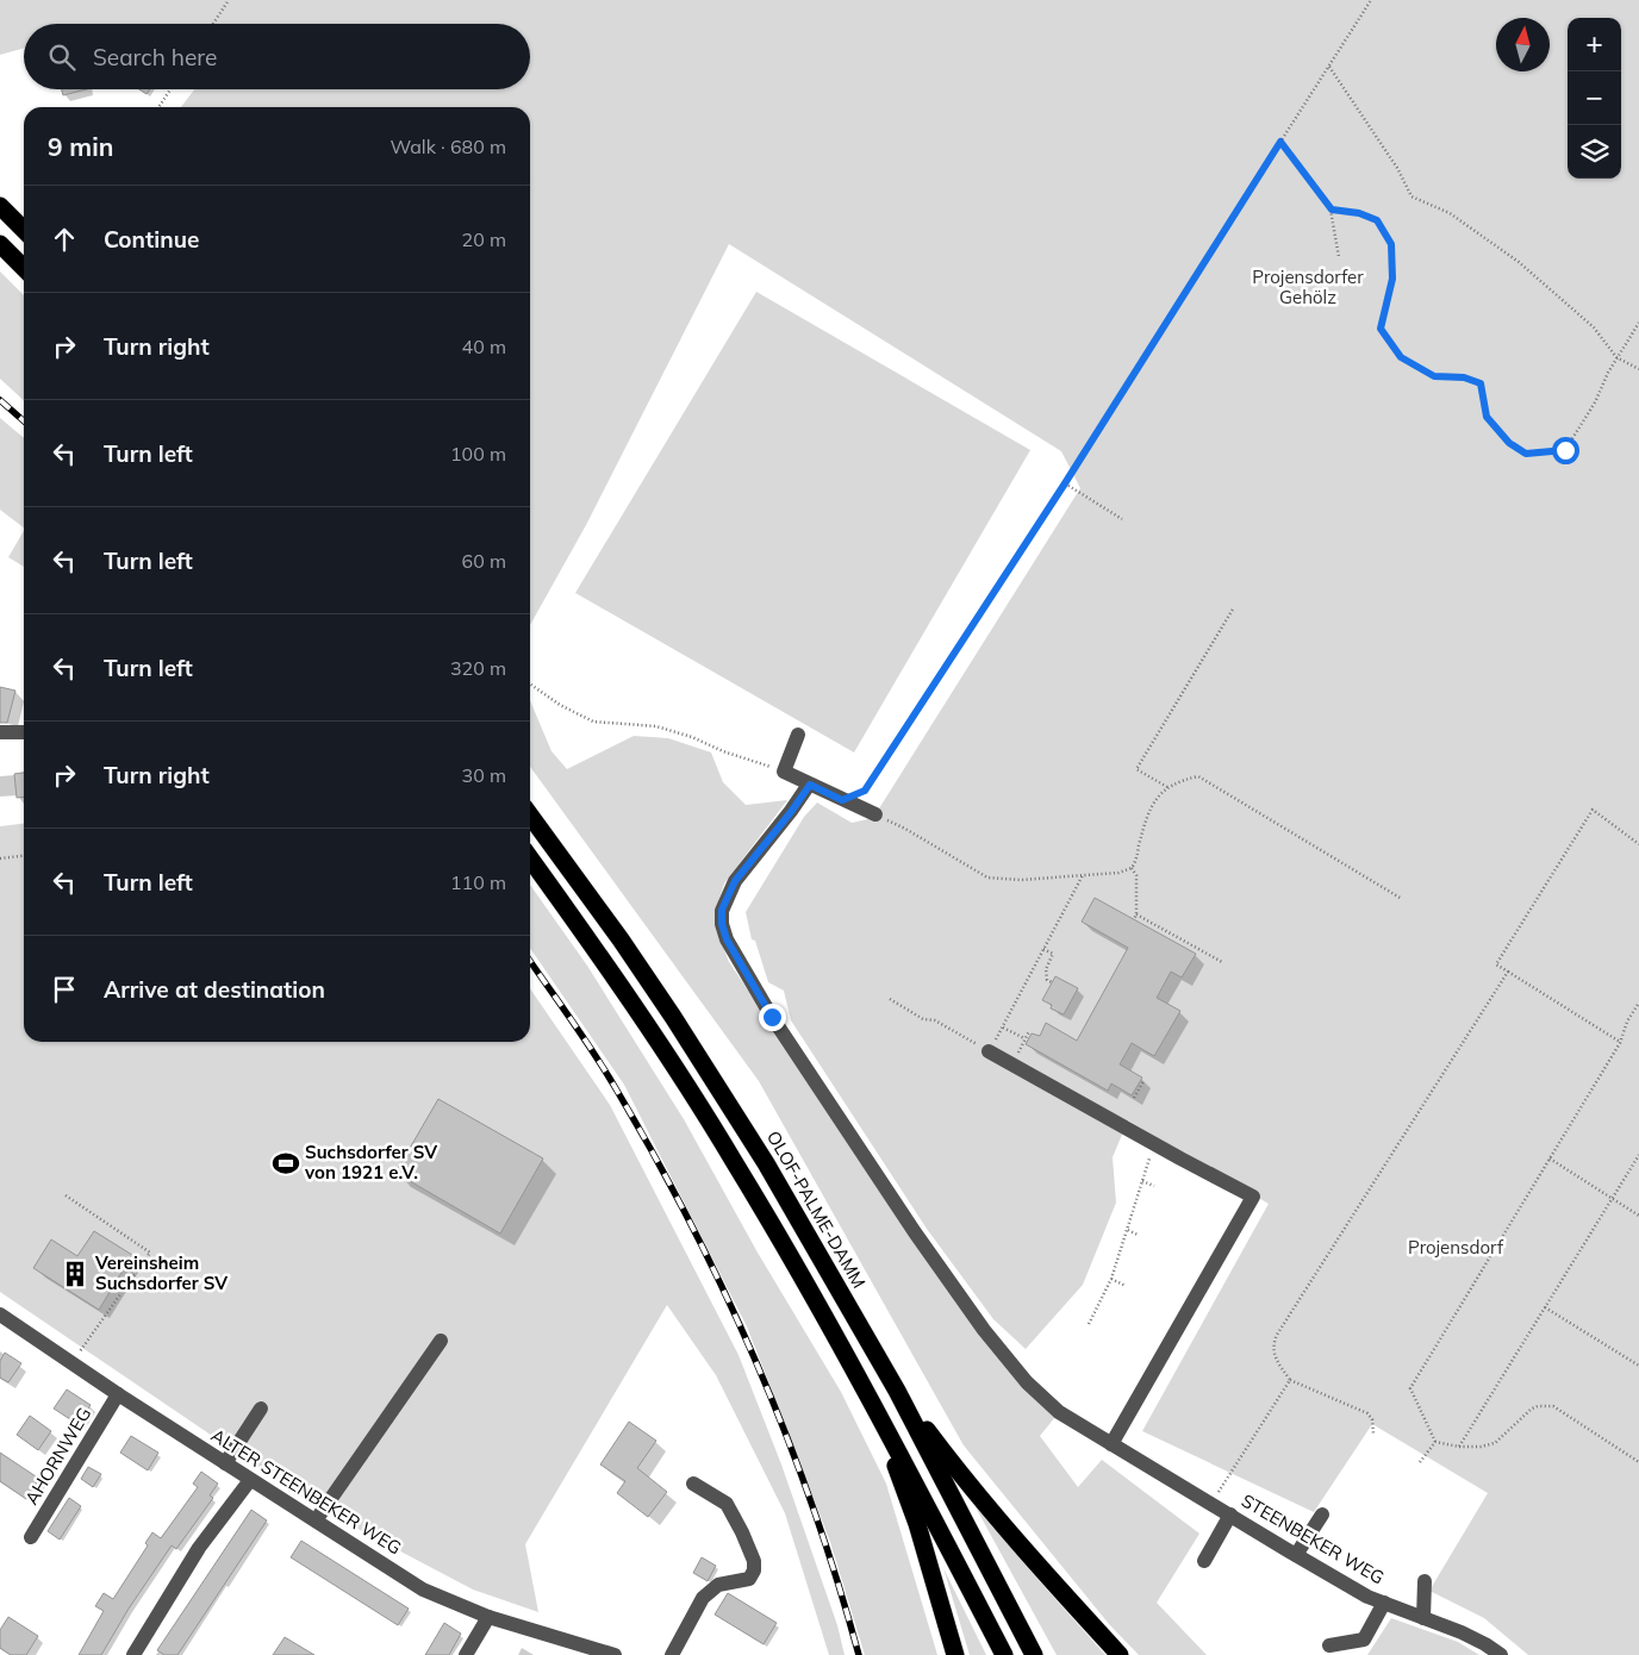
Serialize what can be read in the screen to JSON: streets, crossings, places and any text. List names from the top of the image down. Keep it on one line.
{"streets":{"highway":["OLOF-PALME-DAMM"],"street":["AHORNWEG","ALTER STEENBEKER WEG","STEENBEKER WEG"]},"crossings":[["AHORNWEG","ALTER STEENBEKER WEG"]],"parks":["Projensdorfer Gehölz","Projensdorf"],"places":{"sports":["Suchsdorfer SV von 1921 e.V."],"building":["Vereinsheim Suchsdorfer SV"]},"north":"top","page":{"map_buttons":["+","−"],"search":"Search here","heading":["9 min","Walk · 680 m"],"list":[["Continue","20 m"],["Turn right","40 m"],["Turn left","100 m"],["Turn left","60 m"],["Turn left","320 m"],["Turn right","30 m"],["Turn left","110 m"],"Arrive at destination"]}}
